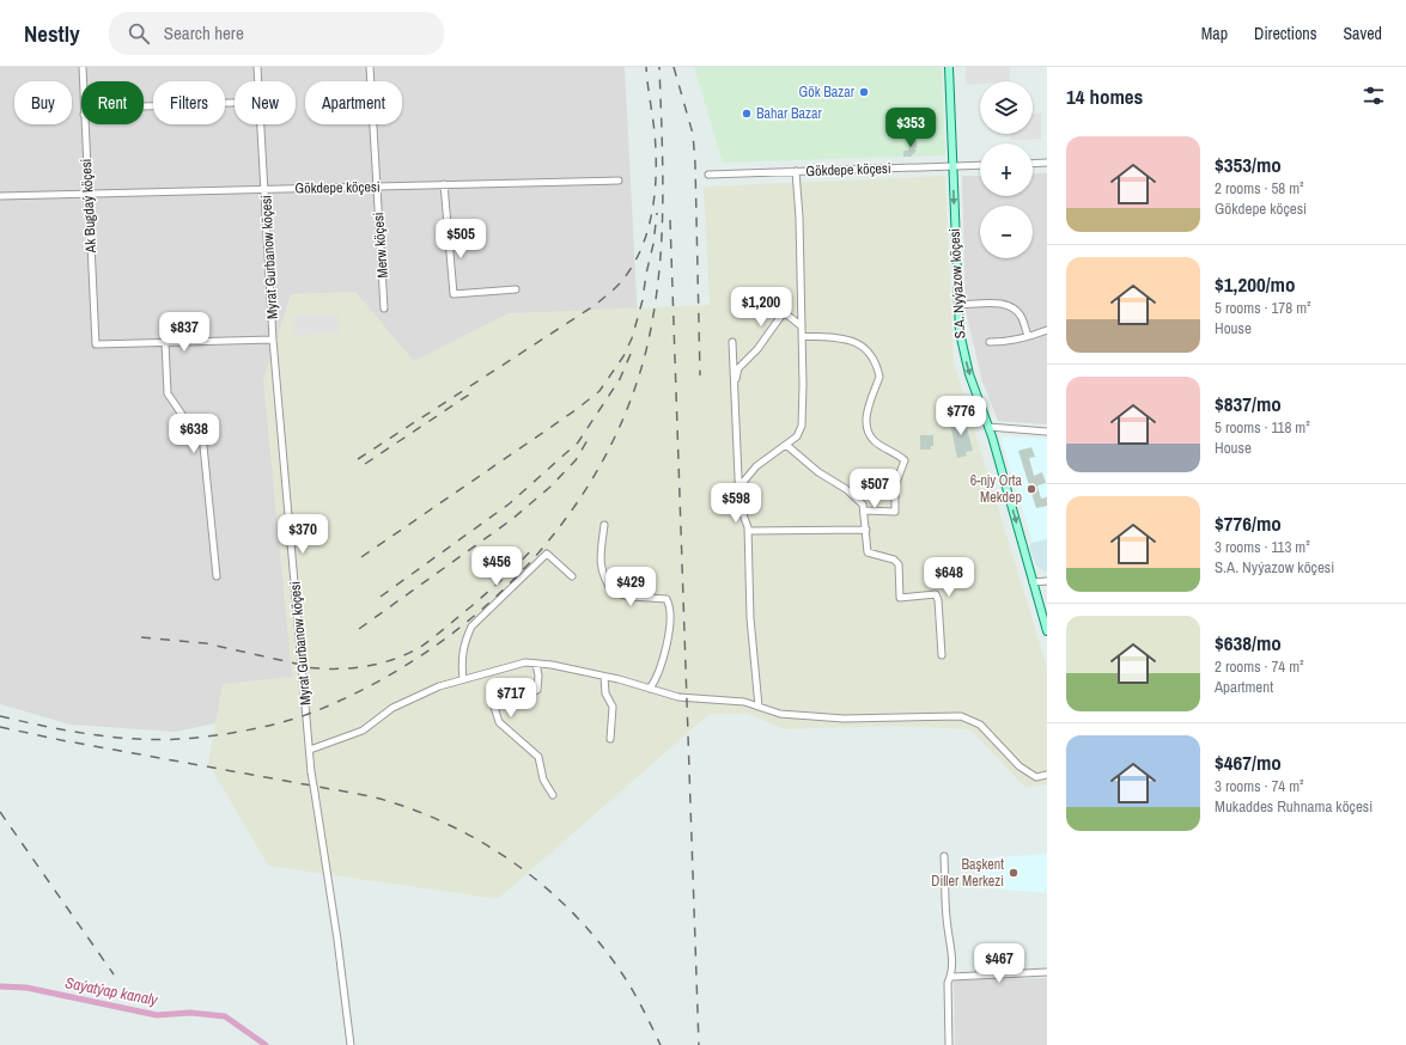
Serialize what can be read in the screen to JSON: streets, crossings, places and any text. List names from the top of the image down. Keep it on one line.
{"streets":{"main road":["S.A. Nyýazow köçesi"],"street":["Gökdepe köçesi","Ak Bugdaý köçesi","Merw köçesi","Myrat Gurbanow köçesi"]},"crossings":[["Gökdepe köçesi","Ak Bugdaý köçesi"],["Gökdepe köçesi","Merw köçesi"],["Gökdepe köçesi","Myrat Gurbanow köçesi"],["Gökdepe köçesi","S.A. Nyýazow köçesi"]],"one_way":["S.A. Nyýazow köçesi"],"water":["Saýatýap kanaly"],"places":["Gök Bazar","Bahar Bazar","6-njy Orta Mekdep","Başkent Diller Merkezi"],"page":{"header":"Nestly","search":"Search here","nav":["Map","Directions","Saved"],"heading":"14 homes","map_buttons":["+","−"],"chip":["Buy","Rent","Filters","New","Apartment"],"price":["$353","$505","$1,200","$837","$776","$638","$507","$598","$370","$456","$648","$429","$717","$467"],"list":[{"name":"$353/mo","note":"2 rooms · 58 m² · Gökdepe köçesi"},{"name":"$1,200/mo","note":"5 rooms · 178 m² · House"},{"name":"$837/mo","note":"5 rooms · 118 m² · House"},{"name":"$776/mo","note":"3 rooms · 113 m² · S.A. Nyýazow köçesi"},{"name":"$638/mo","note":"2 rooms · 74 m² · Apartment"},{"name":"$467/mo","note":"3 rooms · 74 m² · Mukaddes Ruhnama köçesi"}]}}
